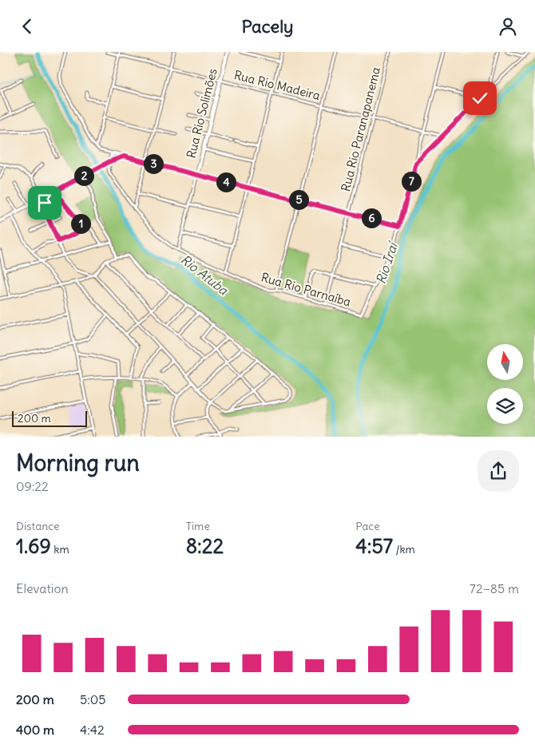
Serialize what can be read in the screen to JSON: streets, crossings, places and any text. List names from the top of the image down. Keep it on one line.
{"streets":{"street":["Rua Rio Madeira","Rua Rio Solimões","Rua Rio Paranapanema","Rua Rio Parnaíba"]},"crossings":[["Rua Rio Madeira","Rua Rio Solimões"],["Rua Rio Madeira","Rua Rio Paranapanema"],["Rua Rio Solimões","Rua Rio Parnaíba"],["Rua Rio Paranapanema","Rua Rio Parnaíba"]],"water":["Rio Iraí","Rio Atuba"],"scale_bar":"200 m","north":"top","page":{"header":"Pacely","pins":["3","2","7","4","5","6","1"],"scale":"200 m","heading":["Morning run","09:22"],"stats":[["Distance","1.69 km"],["Time","8:22"],["Pace","4:57 /km"]],"chart":["Elevation","72–85 m"],"list":[{"name":"200 m","note":"5:05"},{"name":"400 m","note":"4:42"}]}}
